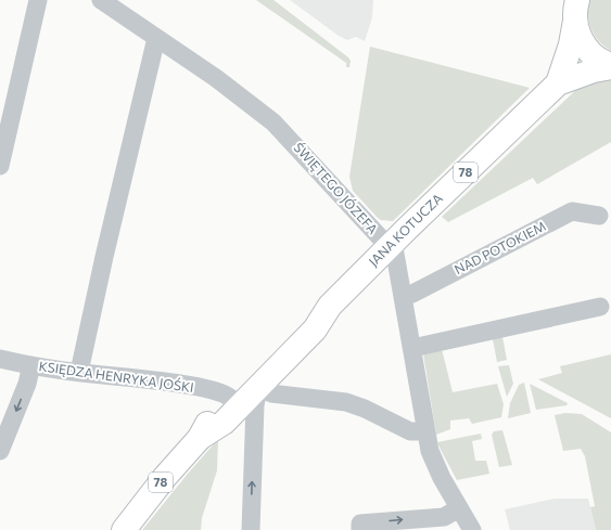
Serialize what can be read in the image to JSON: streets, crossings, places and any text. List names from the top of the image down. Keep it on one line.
{"streets":{"main road":["78","JANA KOTUCZA"],"street":["ŚWIĘTEGO JÓZEFA","NAD POTOKIEM","KSIĘDZA HENRYKA JOŚKI"]},"crossings":[["78","JANA KOTUCZA"],["ŚWIĘTEGO JÓZEFA","JANA KOTUCZA"],["ŚWIĘTEGO JÓZEFA","NAD POTOKIEM"],["JANA KOTUCZA","KSIĘDZA HENRYKA JOŚKI"]]}
